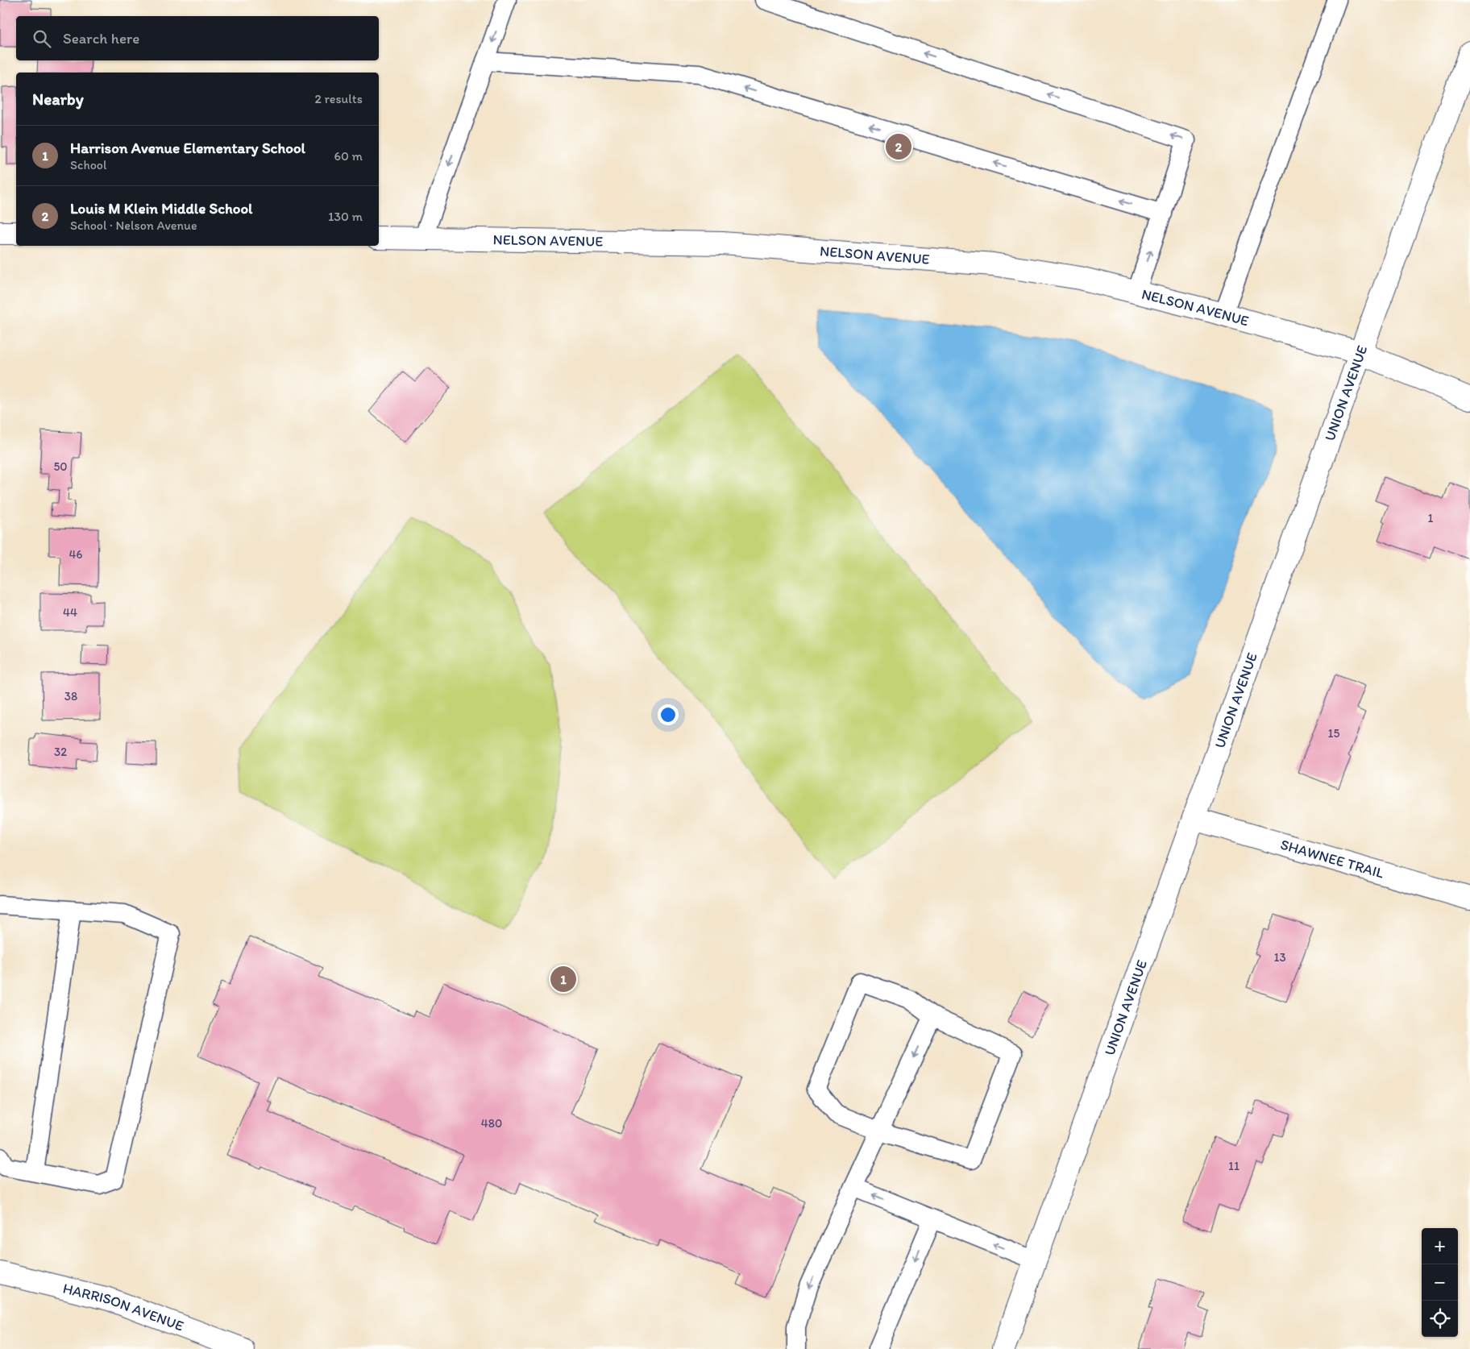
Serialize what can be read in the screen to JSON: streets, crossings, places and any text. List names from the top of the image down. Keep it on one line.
{"streets":{"street":["NELSON AVENUE","UNION AVENUE","SHAWNEE TRAIL","HARRISON AVENUE"]},"crossings":[["NELSON AVENUE","UNION AVENUE"],["UNION AVENUE","SHAWNEE TRAIL"]],"house_numbers":["50","1","46","44","38","15","32","13","480","11"],"page":{"search":"Search here","heading":["Nearby","2 results"],"list":[{"mark":"1","name":"Harrison Avenue Elementary School","note":"School","value":"60 m"},{"mark":"2","name":"Louis M Klein Middle School","note":"School · Nelson Avenue","value":"130 m"}],"pins":["2","1"],"map_buttons":["+","−"]}}
